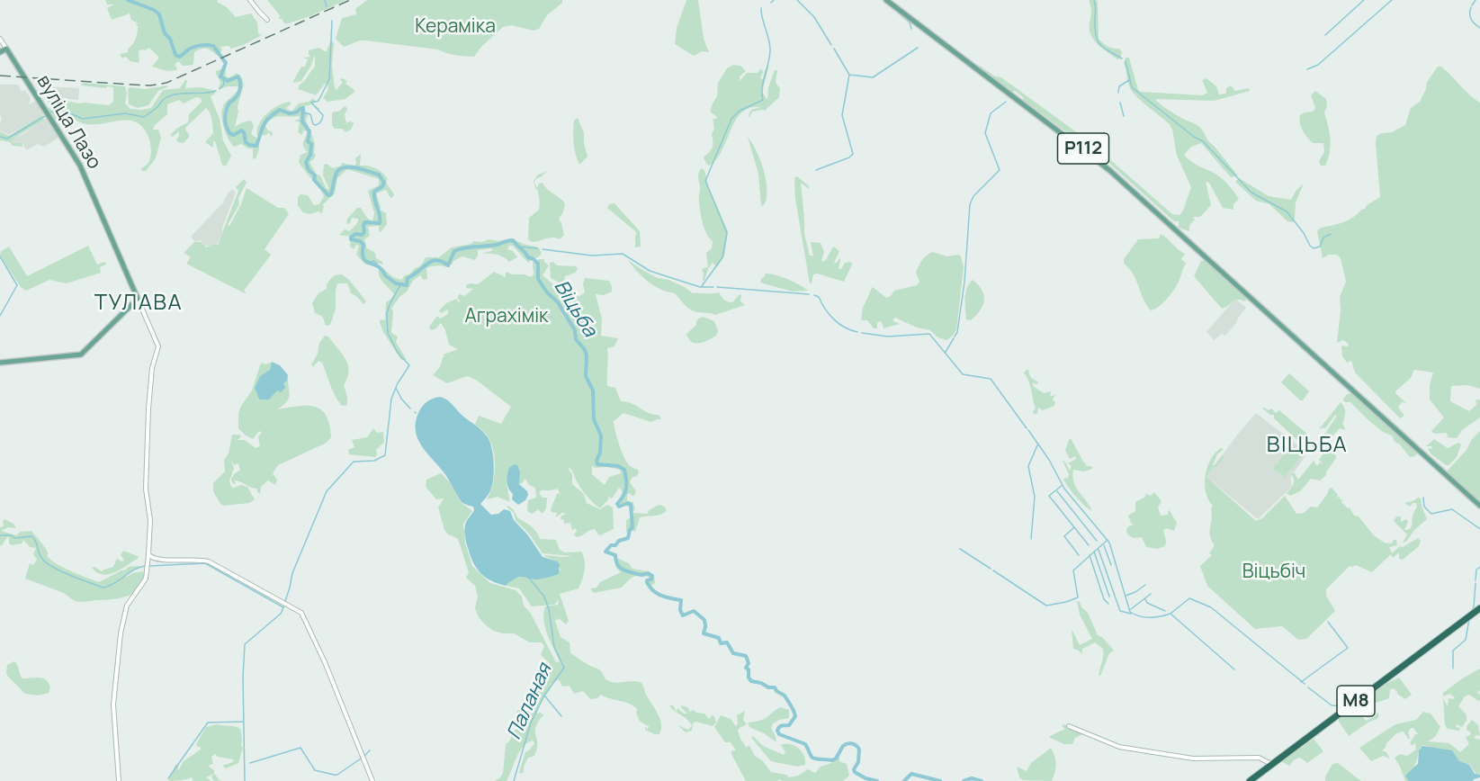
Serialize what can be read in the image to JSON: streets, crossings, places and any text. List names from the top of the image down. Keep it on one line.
{"streets":{"highway":["М8"],"main road":["вуліца Лазо","Р112"]},"districts":["ТУЛАВА","ВІЦЬБА"],"water":["Віцьба","Паланая"],"parks":["Кераміка","Аграхімік","Віцьбіч"]}
